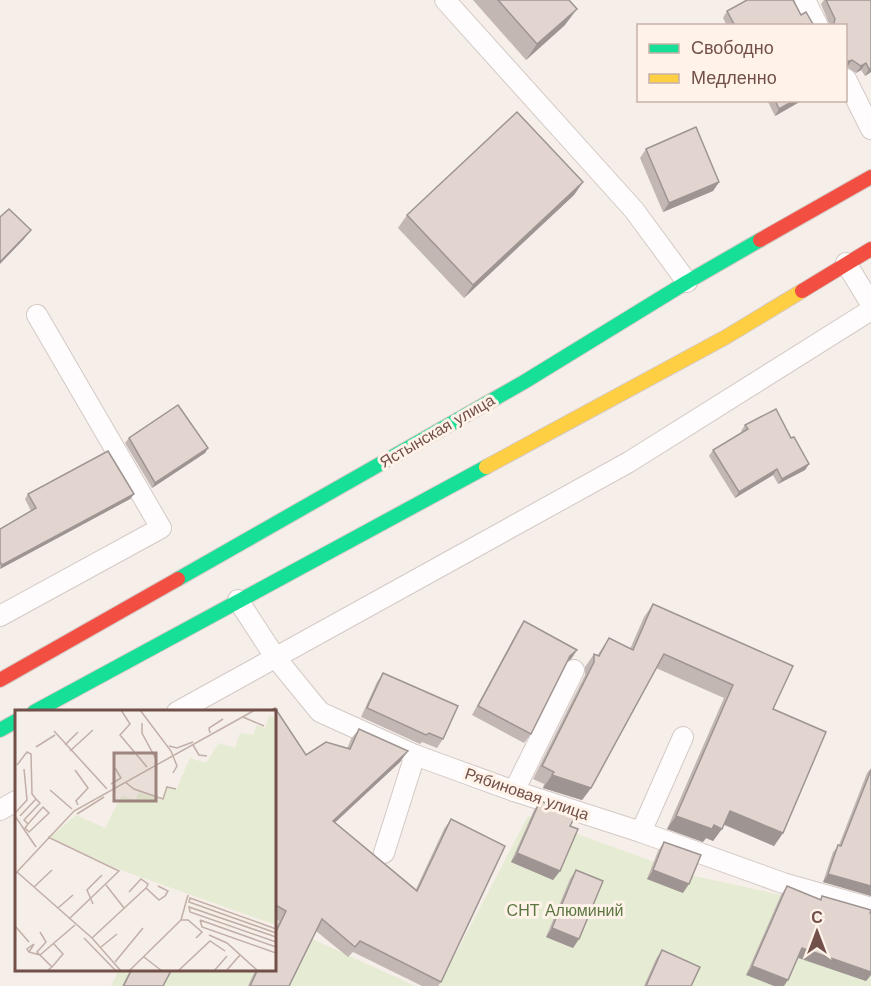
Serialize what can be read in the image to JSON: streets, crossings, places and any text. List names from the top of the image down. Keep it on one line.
{"streets":{"main road":["Ястынская улица"],"lane":["Рябиновая улица"]},"parks":["СНТ Алюминий"],"legend":["Свободно","Медленно"],"north":"top"}
